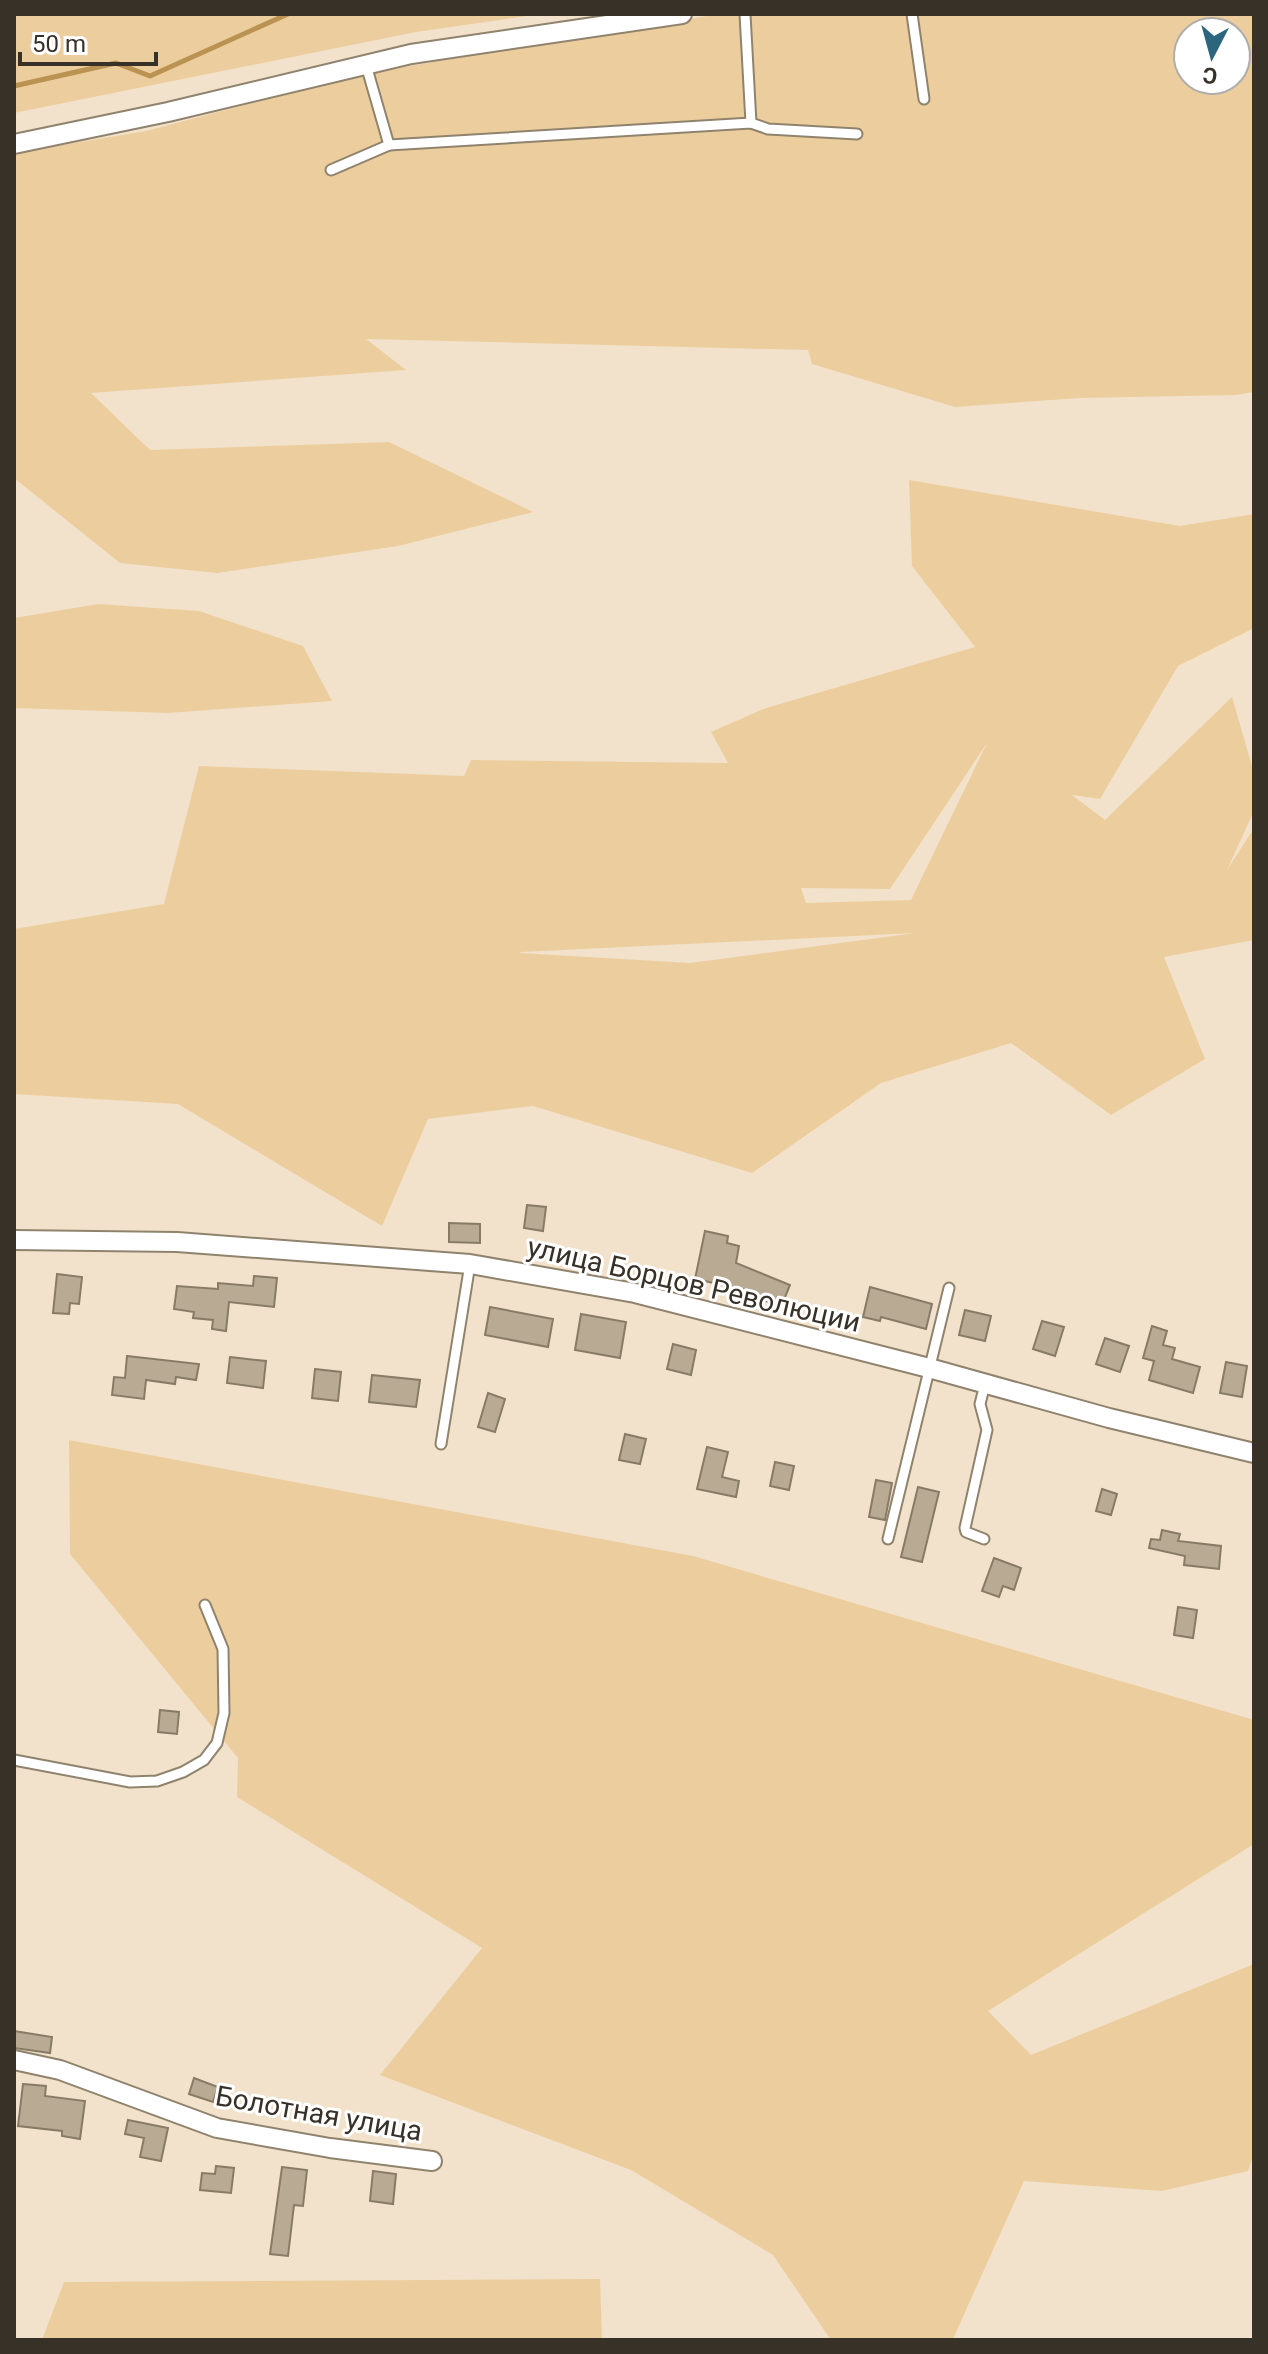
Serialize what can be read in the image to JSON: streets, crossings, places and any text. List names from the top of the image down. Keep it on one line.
{"streets":{"street":["улица Борцов Революции","Болотная улица"]},"scale_bar":"50 m","north":"bottom"}
